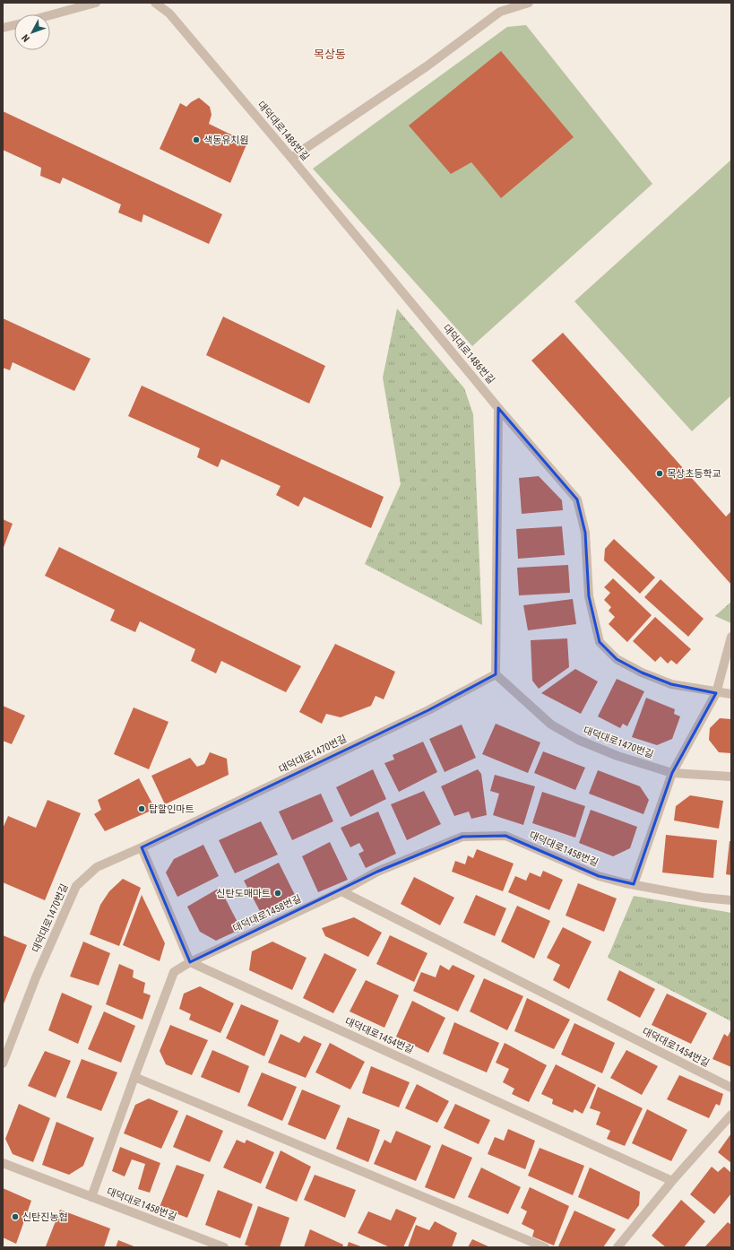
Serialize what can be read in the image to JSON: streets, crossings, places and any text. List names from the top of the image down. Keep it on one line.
{"streets":{"street":["대덕대로1486번길","대덕대로1470번길","대덕대로1458번길","대덕대로1454번길"]},"crossings":[["대덕대로1458번길","대덕대로1454번길"]],"districts":["목상동"],"places":["색동유치원","목상초등학교","탑할인마트","신탄도매마트","신탄진농협"],"north":"bottom left"}
